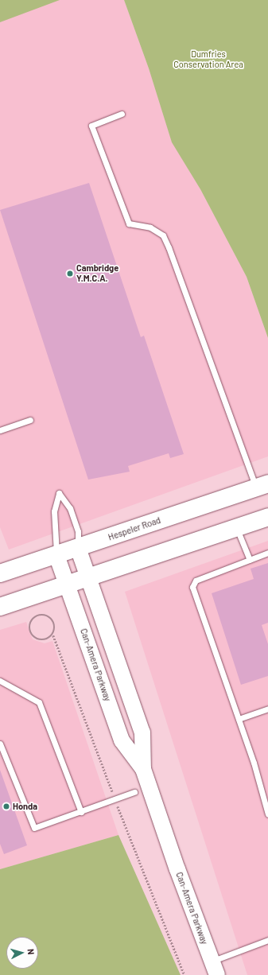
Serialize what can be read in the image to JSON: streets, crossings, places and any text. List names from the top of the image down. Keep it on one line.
{"streets":{"main road":["Hespeler Road","Can-Amera Parkway"]},"crossings":[["Hespeler Road","Can-Amera Parkway"]],"parks":["Dumfries Conservation Area"],"places":["Cambridge Y.M.C.A.","Honda"],"north":"right"}
